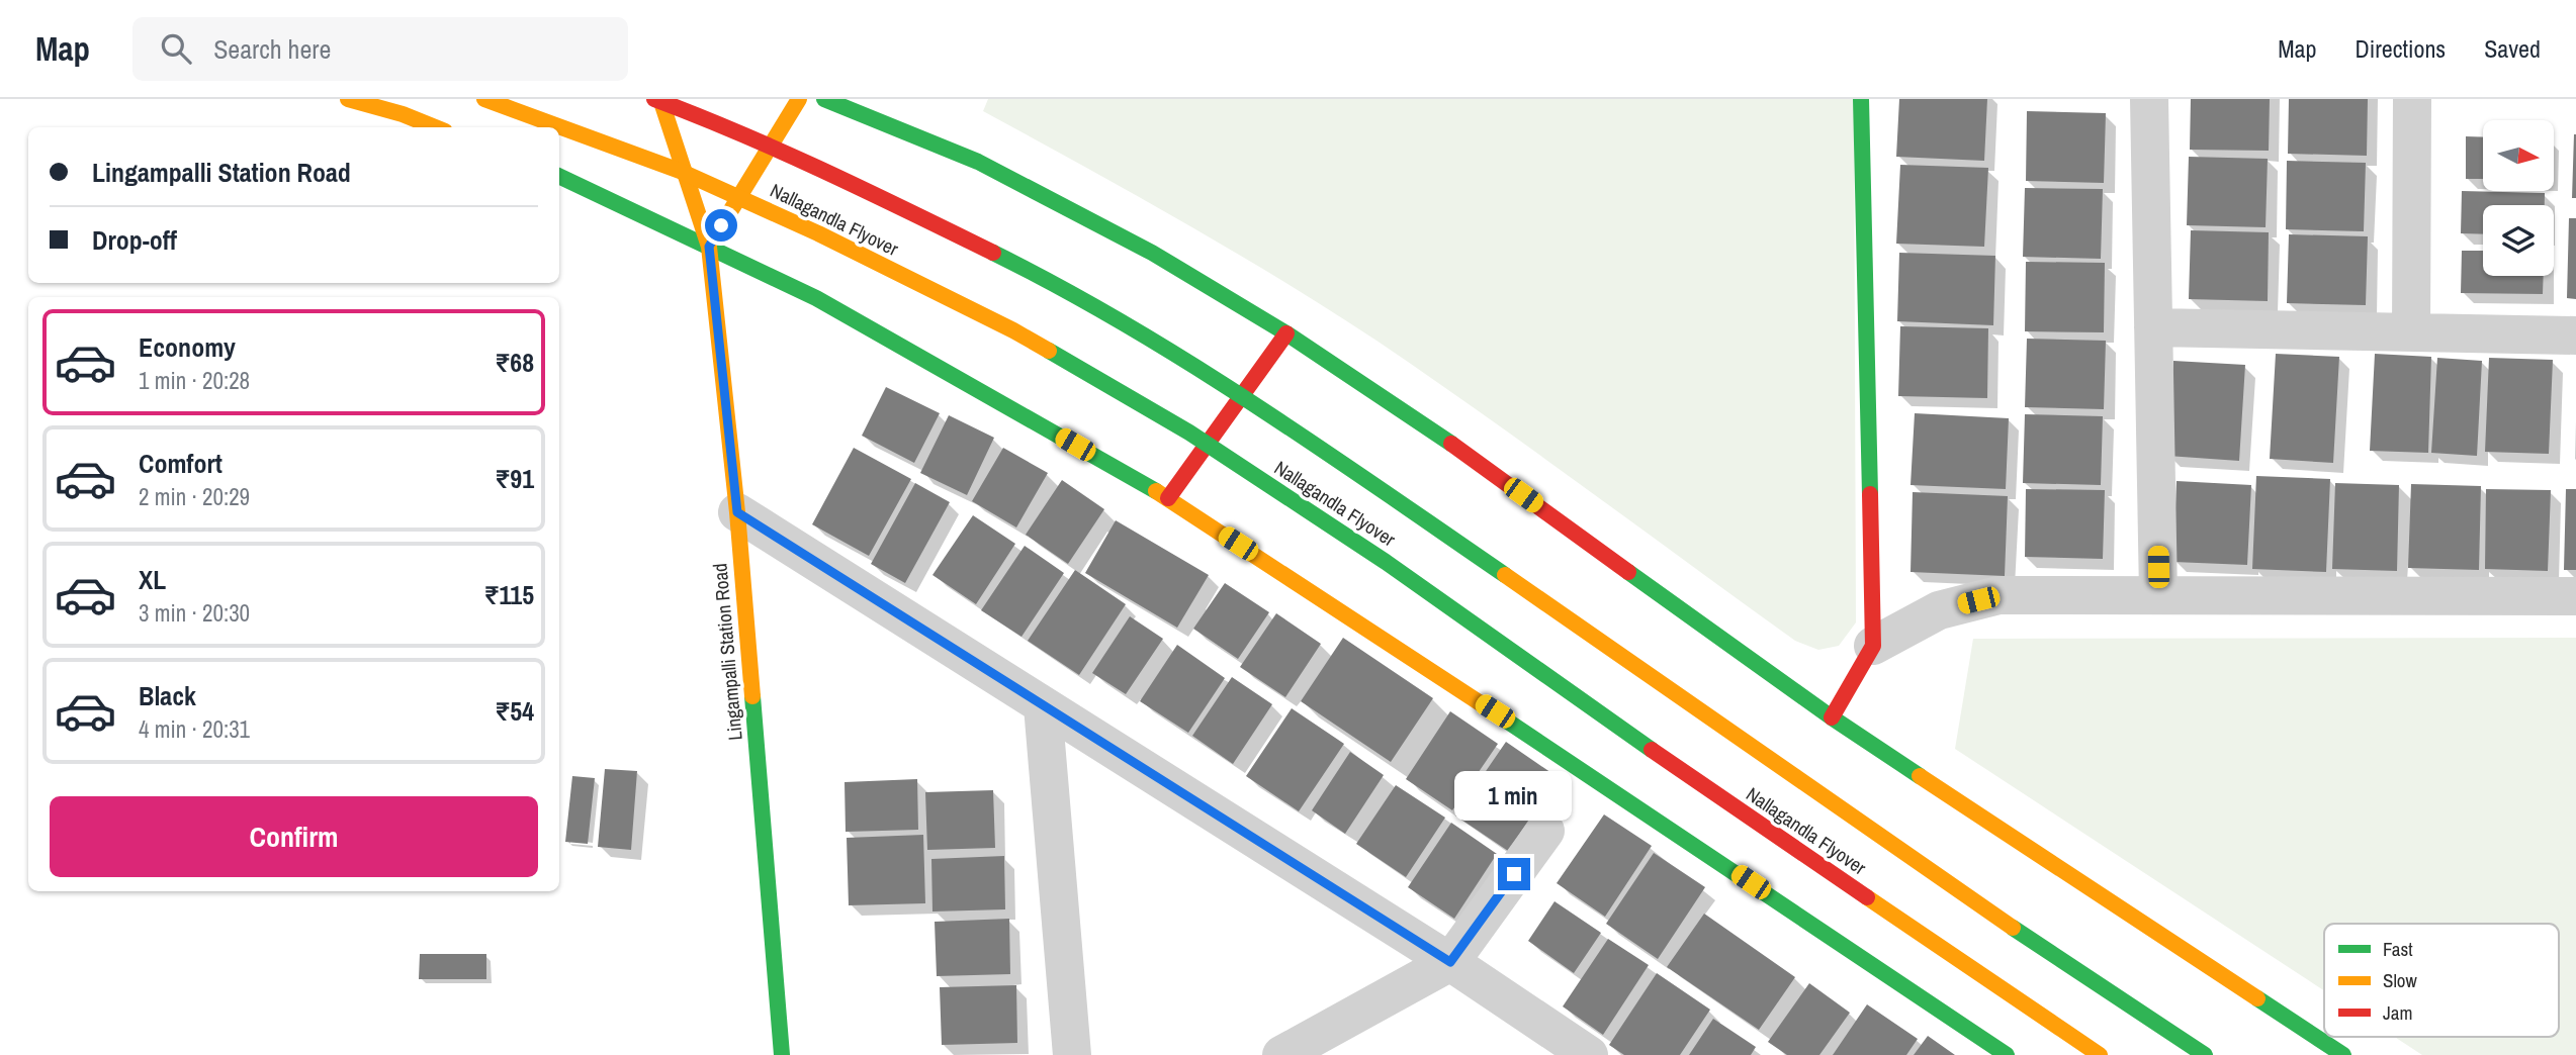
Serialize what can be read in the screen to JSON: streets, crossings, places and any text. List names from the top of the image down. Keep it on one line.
{"streets":{"street":["Nallagandla Flyover","Lingampalli Station Road"]},"legend":["Fast","Slow","Jam"],"north":"right","page":{"header":"Map","search":"Search here","nav":["Map","Directions","Saved"],"banner":["Lingampalli Station Road","Drop-off"],"list":[{"name":"Economy","note":"1 min · 20:28","value":"₹68"},{"name":"Comfort","note":"2 min · 20:29","value":"₹91"},{"name":"XL","note":"3 min · 20:30","value":"₹115"},{"name":"Black","note":"4 min · 20:31","value":"₹54"}],"bubble":"1 min","buttons":"Confirm"}}
